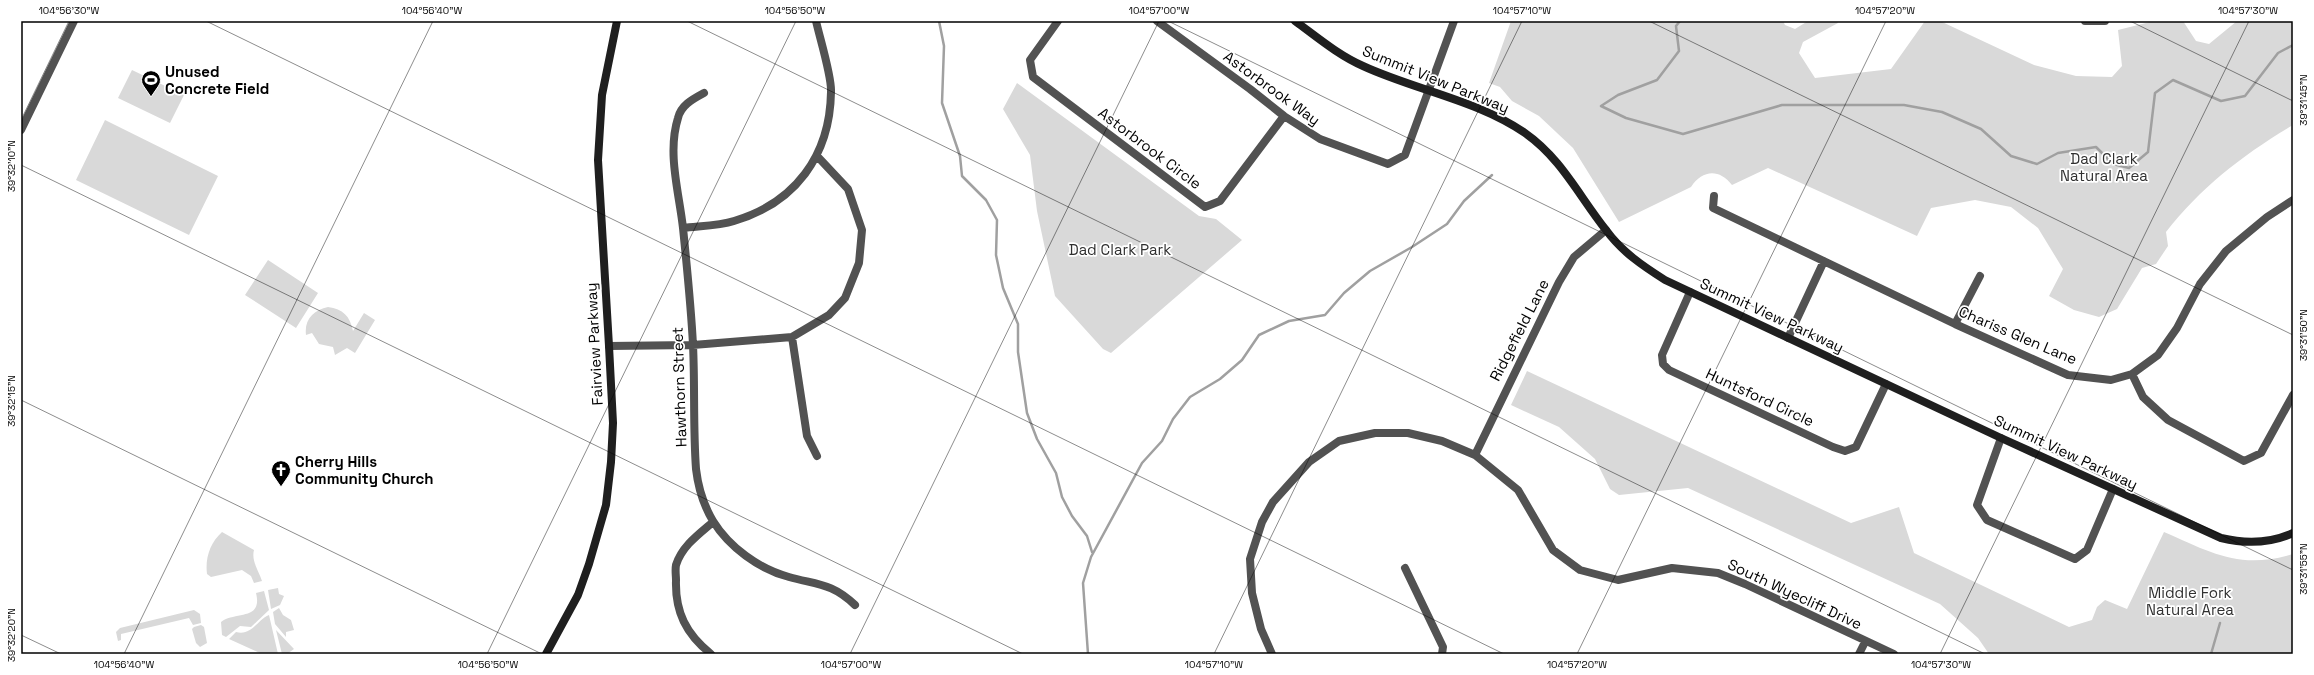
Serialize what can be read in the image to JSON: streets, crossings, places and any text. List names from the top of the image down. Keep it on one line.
{"streets":{"street":["Summit View Parkway","Astorbrook Way","Astorbrook Circle","Ridgefield Lane","Chariss Glen Lane","Fairview Parkway","Hawthorn Street","Huntsford Circle","South Wyecliff Drive"]},"crossings":[["Summit View Parkway","Astorbrook Way"],["Summit View Parkway","Ridgefield Lane"],["Summit View Parkway","Huntsford Circle"],["Astorbrook Way","Astorbrook Circle"],["Ridgefield Lane","South Wyecliff Drive"]],"parks":["Dad Clark Natural Area","Dad Clark Park","Middle Fork Natural Area"],"places":{"sports":["Unused Concrete Field"],"church":["Cherry Hills Community Church"]},"coordinates":["104°56'30\"W","104°56'40\"W","104°56'50\"W","104°57'00\"W","104°57'10\"W","104°57'20\"W","104°57'30\"W","39°31'45\"N","39°32'10\"N","39°31'50\"N","39°32'15\"N","39°31'55\"N","39°32'20\"N"]}
